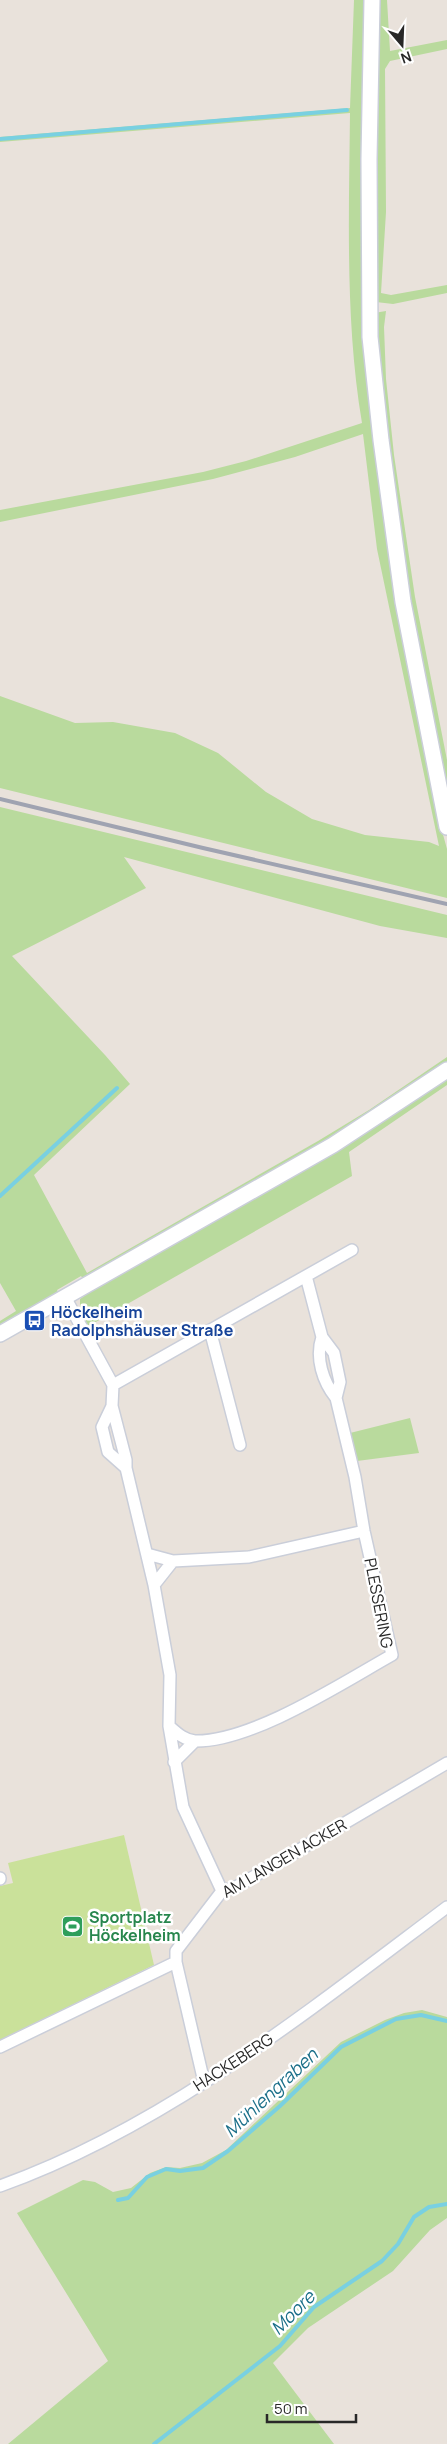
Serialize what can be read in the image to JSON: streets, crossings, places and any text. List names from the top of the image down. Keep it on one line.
{"streets":{"street":["PLESSERING","AM LANGEN ACKER","HACKEBERG"]},"water":["Mühlengraben","Moore"],"places":{"bus stop":["Höckelheim Radolphshäuser Straße"],"sports":["Sportplatz Höckelheim"]},"scale_bar":"50 m","north":"bottom"}
